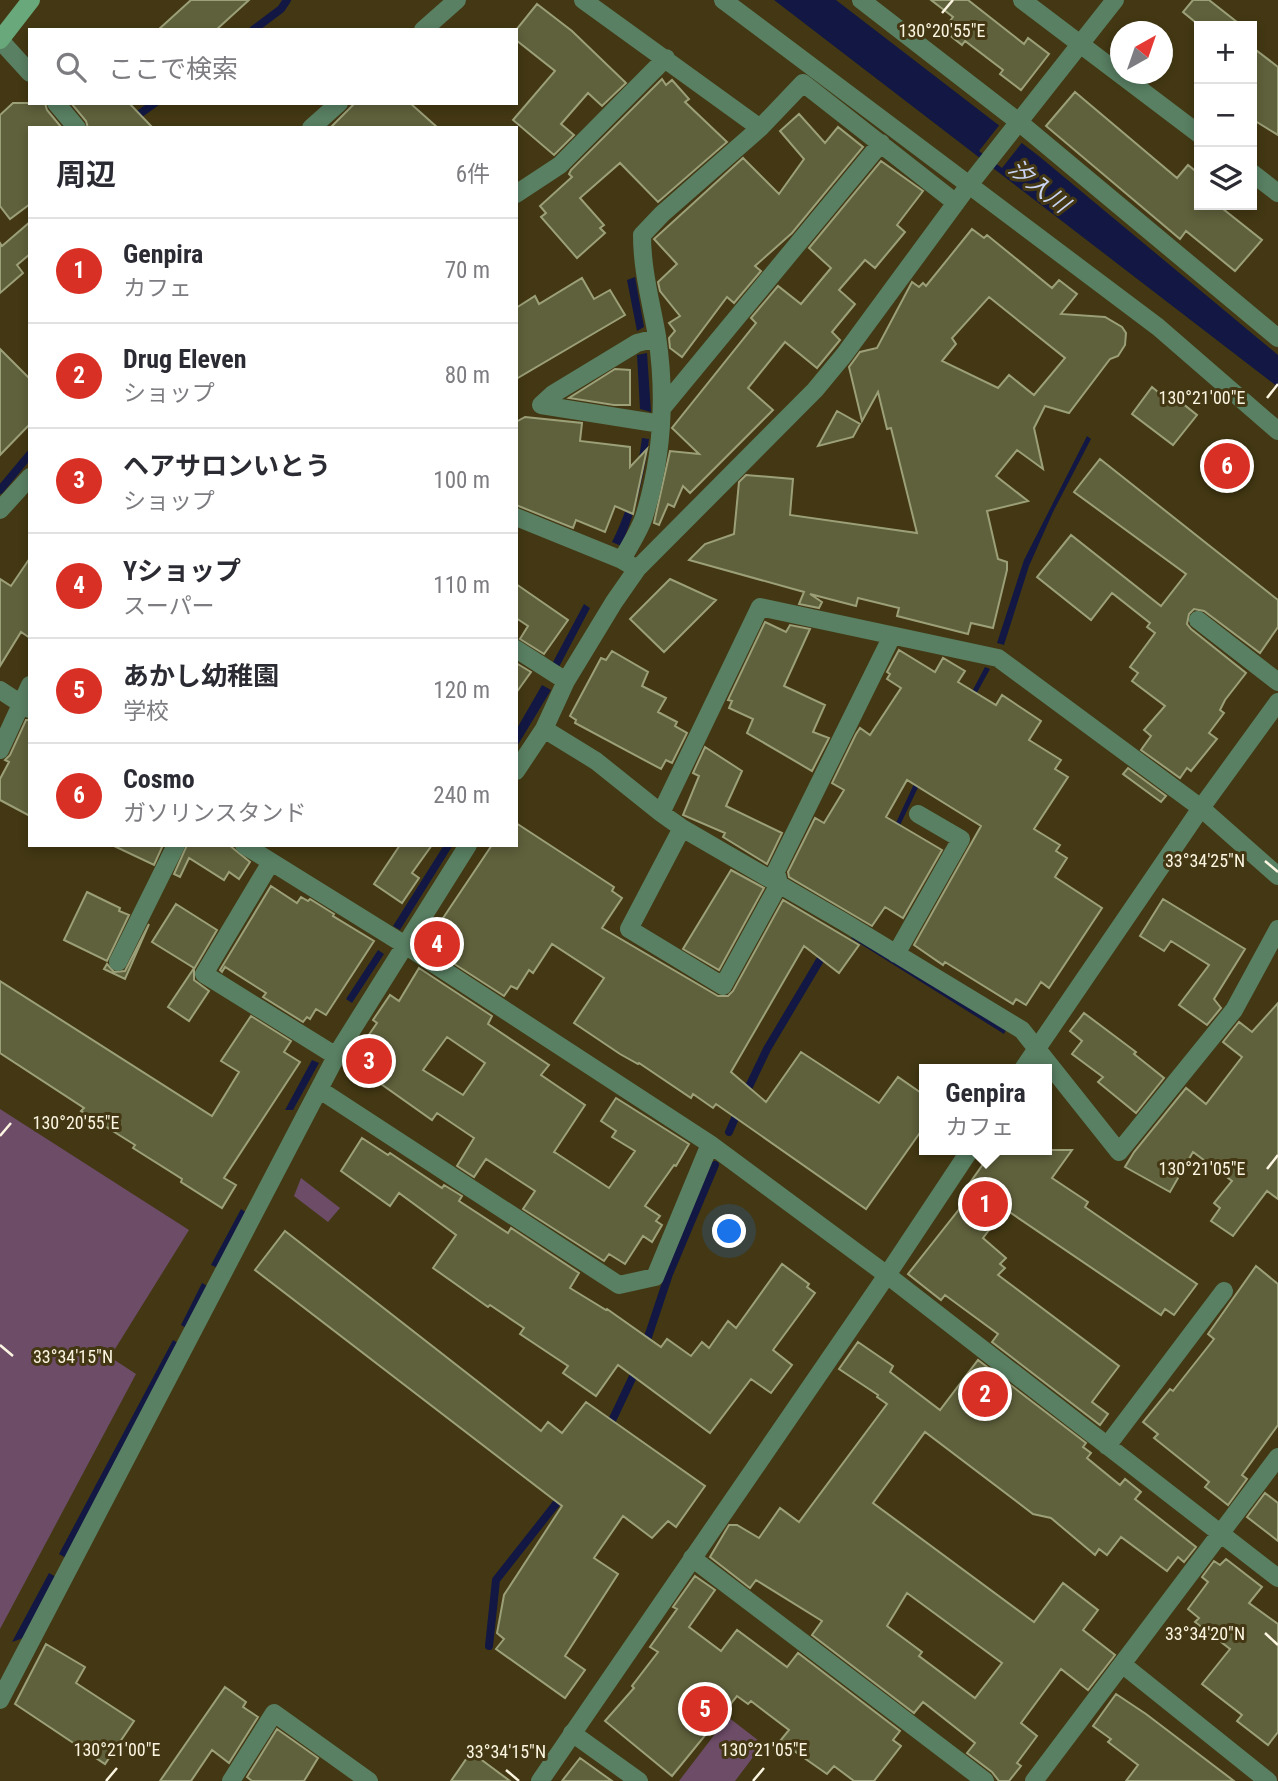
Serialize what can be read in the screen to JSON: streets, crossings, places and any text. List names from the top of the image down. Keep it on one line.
{"water":["汐入川"],"north":"top right","page":{"map_buttons":["+","−"],"search":"ここで検索","heading":["周辺","6件"],"list":[{"mark":"1","name":"Genpira","note":"カフェ","value":"70 m"},{"mark":"2","name":"Drug Eleven","note":"ショップ","value":"80 m"},{"mark":"3","name":"ヘアサロンいとう","note":"ショップ","value":"100 m"},{"mark":"4","name":"Yショップ","note":"スーパー","value":"110 m"},{"mark":"5","name":"あかし幼稚園","note":"学校","value":"120 m"},{"mark":"6","name":"Cosmo","note":"ガソリンスタンド","value":"240 m"}],"pins":["6","4","3","1","2","5"],"popup":["Genpira","カフェ"]},"coordinates":["130°20'55\"E","130°21'00\"E","33°34'25\"N","130°21'05\"E","33°34'15\"N","33°34'20\"N"]}
